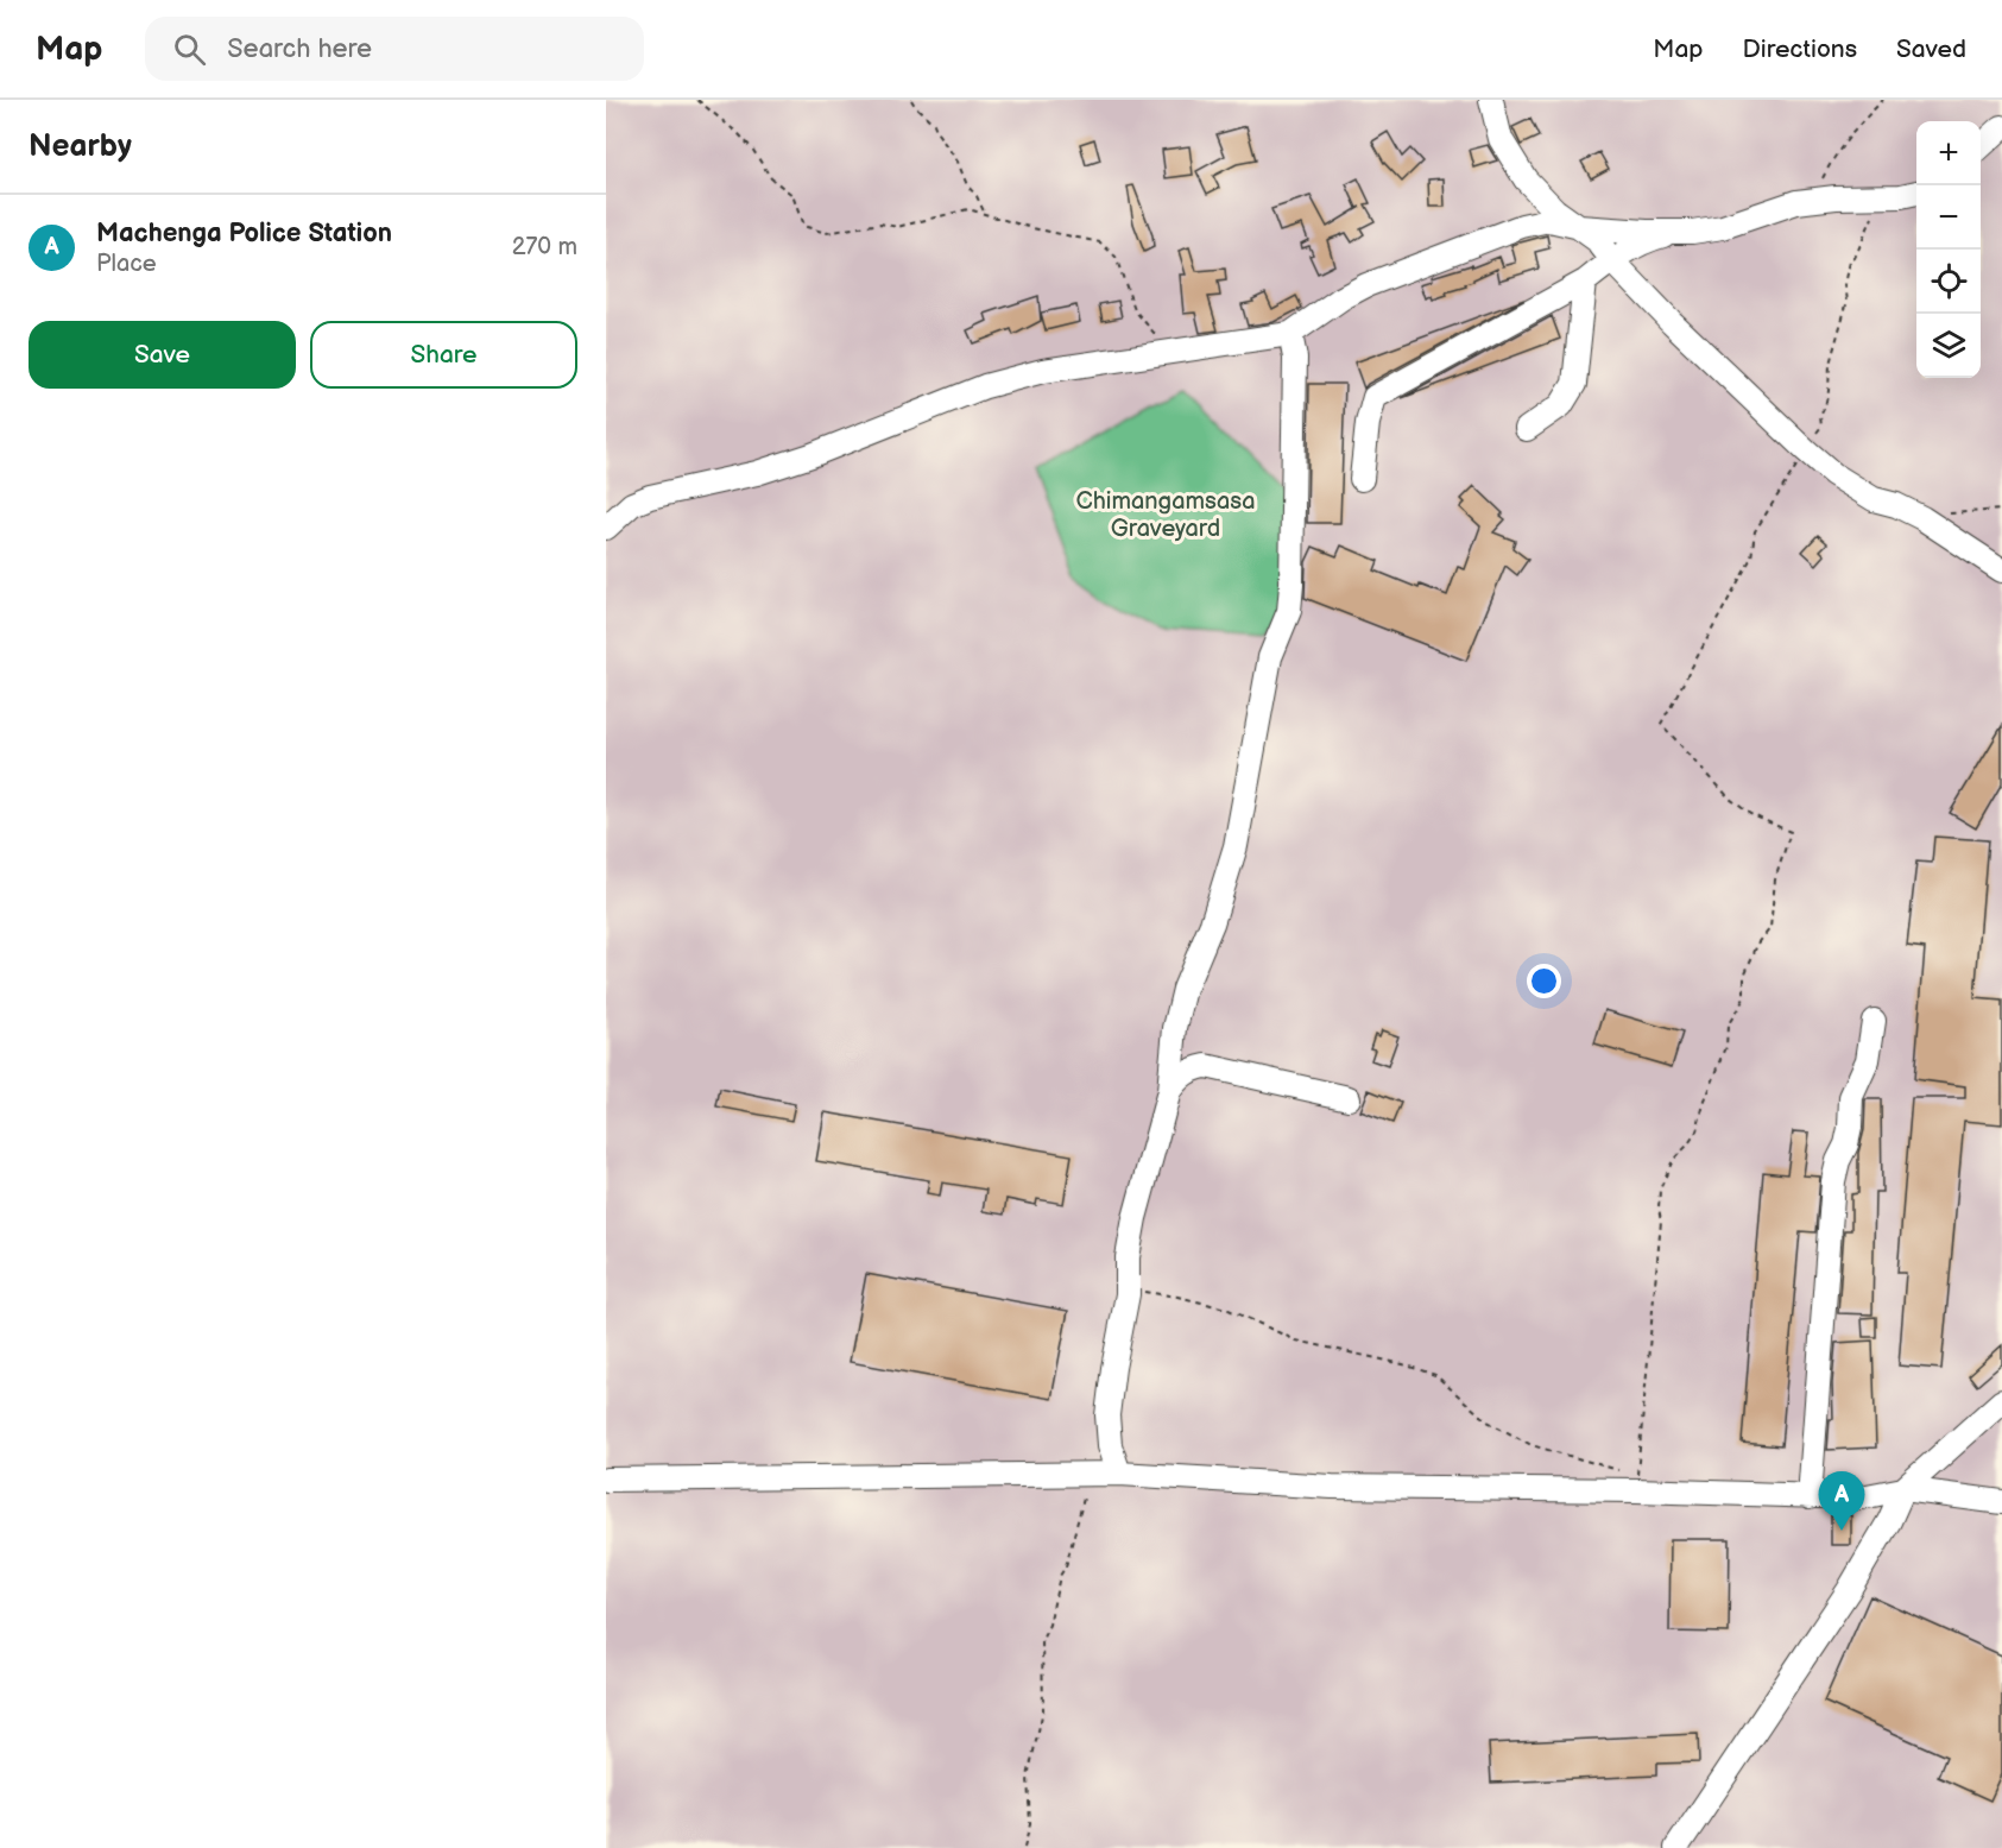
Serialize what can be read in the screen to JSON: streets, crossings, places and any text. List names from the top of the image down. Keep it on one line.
{"parks":["Chimangamsasa Graveyard"],"page":{"header":"Map","search":"Search here","nav":["Map","Directions","Saved"],"heading":"Nearby","map_buttons":["+","−"],"list":[{"mark":"A","name":"Machenga Police Station","note":"Place","value":"270 m"}],"buttons":["Save","Share"],"pins":"A"}}
